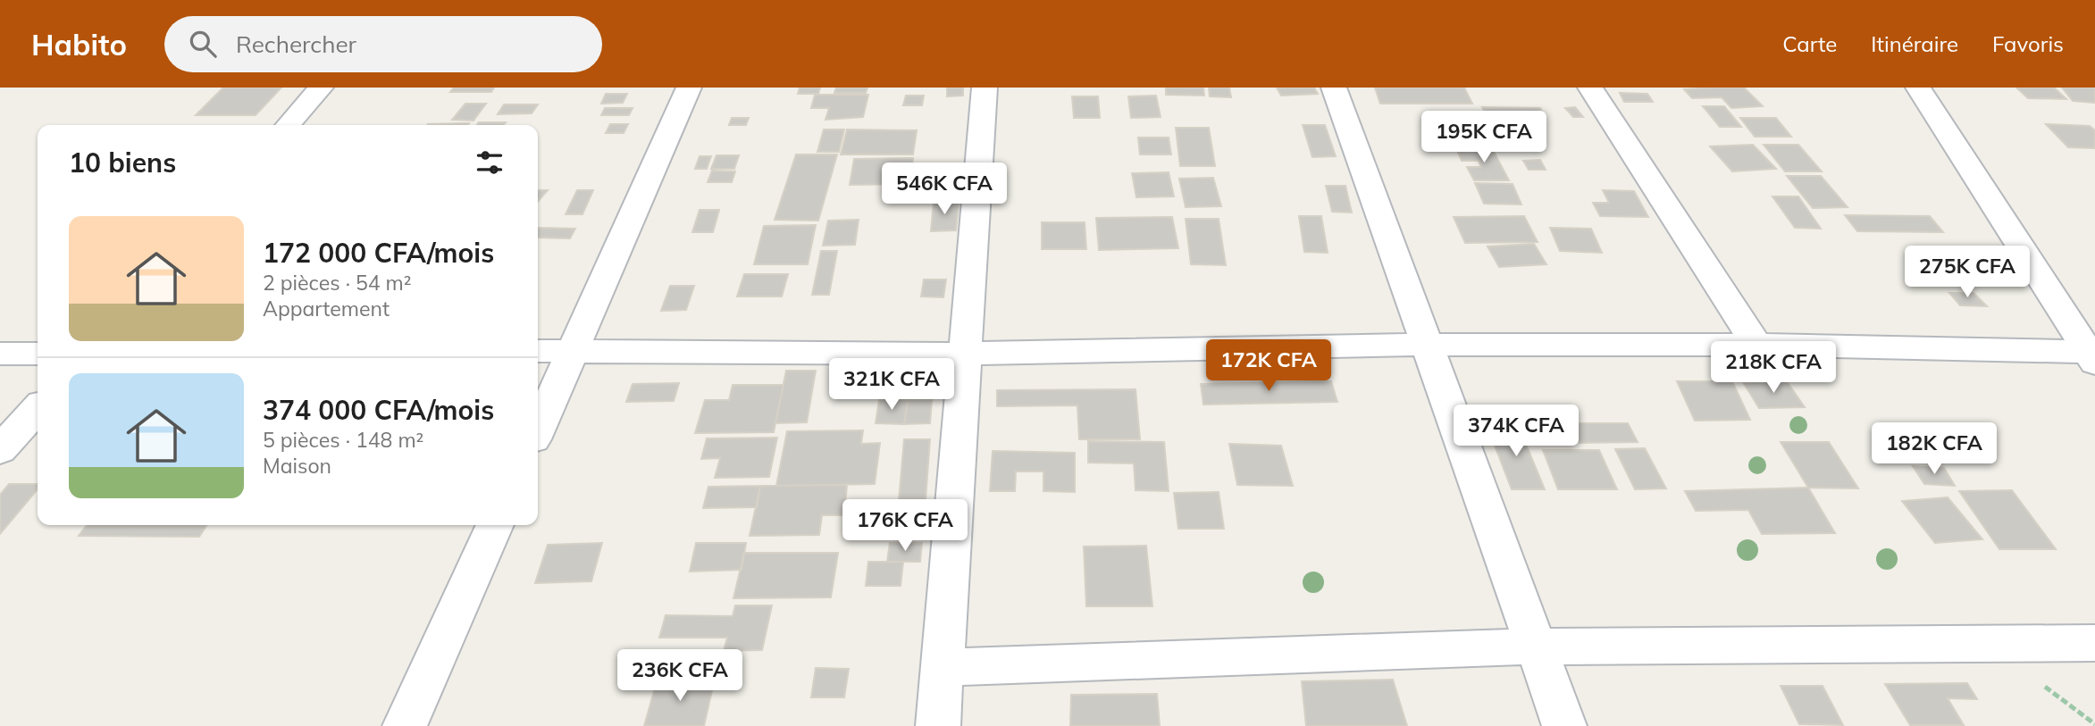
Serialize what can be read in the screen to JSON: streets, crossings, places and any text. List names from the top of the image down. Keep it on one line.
{"page":{"header":"Habito","search":"Rechercher","nav":["Carte","Itinéraire","Favoris"],"price":["195K CFA","546K CFA","275K CFA","172K CFA","218K CFA","321K CFA","374K CFA","182K CFA","176K CFA","236K CFA"],"heading":"10 biens","list":[{"name":"172 000 CFA/mois","note":"2 pièces · 54 m² · Appartement"},{"name":"374 000 CFA/mois","note":"5 pièces · 148 m² · Maison"}]}}
